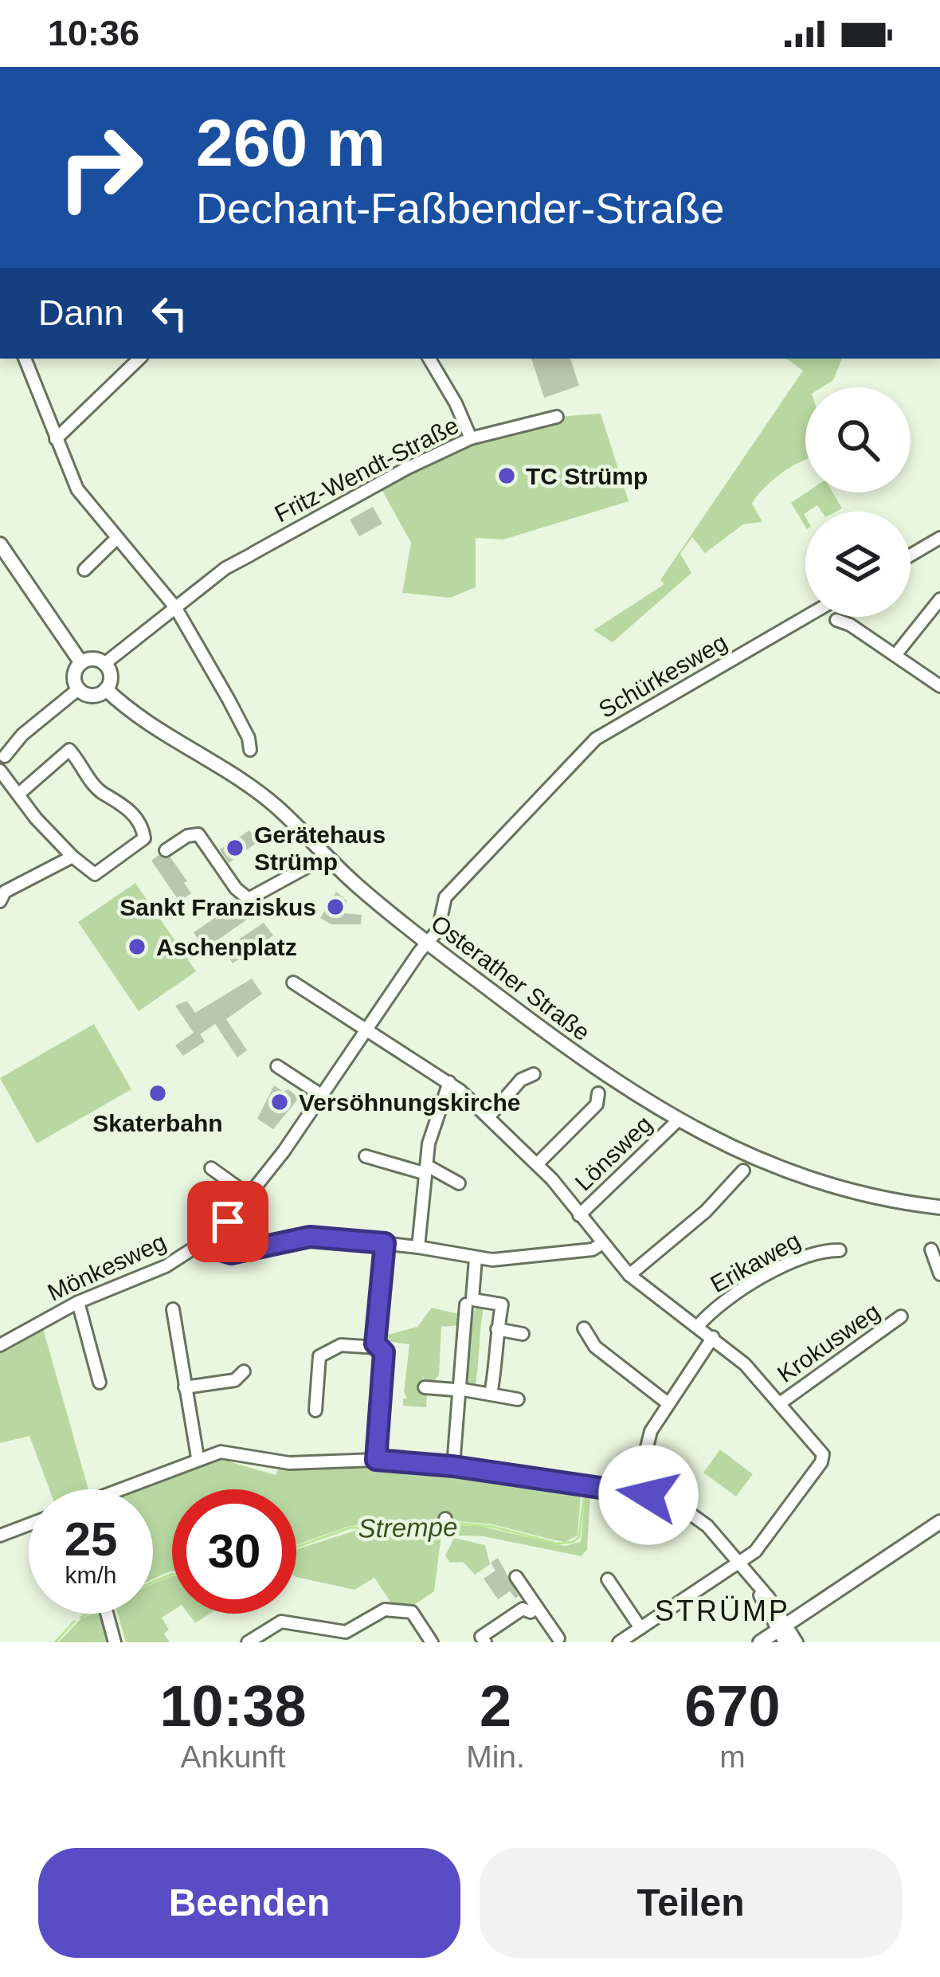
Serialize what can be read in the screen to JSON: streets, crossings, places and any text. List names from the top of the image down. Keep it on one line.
{"streets":{"main road":["Osterather Straße"],"street":["Fritz-Wendt-Straße","Schürkesweg","Lönsweg","Erikaweg","Mönkesweg","Krokusweg"]},"crossings":[["Fritz-Wendt-Straße","Osterather Straße"],["Schürkesweg","Osterather Straße"],["Schürkesweg","Mönkesweg"],["Osterather Straße","Lönsweg"],["Osterather Straße","Mönkesweg"]],"districts":["STRÜMP"],"water":["Strempe"],"places":["TC Strümp","Gerätehaus Strümp","Sankt Franziskus","Aschenplatz","Skaterbahn","Versöhnungskirche"],"page":{"status":"10:36","turn":["260 m","Dechant-Faßbender-Straße"],"then":"Dann","speed":"25 km/h","limit":"30","eta":["10:38","Ankunft","2","Min.","670","m"],"buttons":["Beenden","Teilen"]}}
